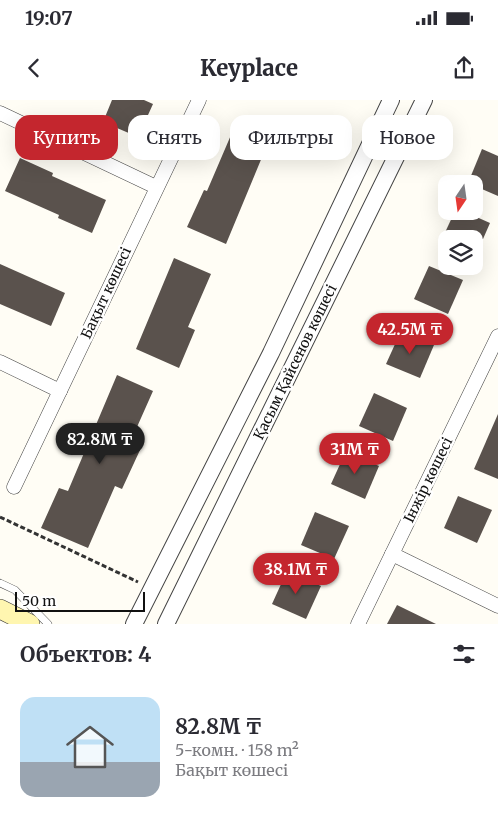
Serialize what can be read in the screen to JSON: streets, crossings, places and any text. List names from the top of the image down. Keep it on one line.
{"streets":{"street":["Бақыт көшесі","Қасым Қайсенов көшесі","Інжір көшесі"]},"scale_bar":"50 m","north":"bottom","page":{"status":"19:07","header":"Keyplace","chip":["Купить","Снять","Фильтры","Новое"],"price":["42.5M ₸","82.8M ₸","31M ₸","38.1M ₸"],"scale":"50 m","heading":"Объектов: 4","list":[{"name":"82.8M ₸","note":"5-комн. · 158 m² · Бақыт көшесі"}]}}
